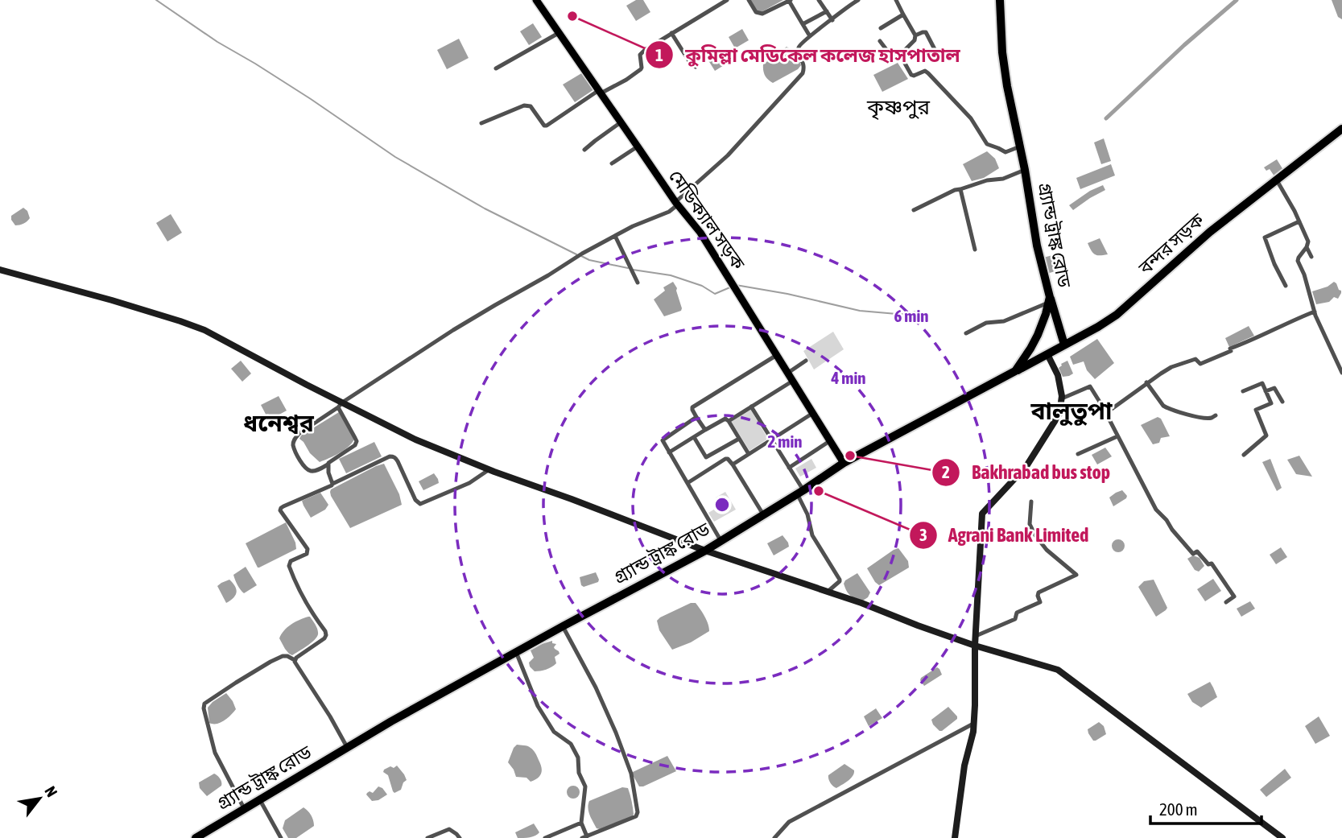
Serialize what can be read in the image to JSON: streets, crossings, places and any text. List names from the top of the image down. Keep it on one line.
{"streets":{"highway":["গ্র্যান্ড ট্রাঙ্ক রোড","বন্দর সড়ক"],"main road":["মেডিক্যাল সড়ক"]},"crossings":[["মেডিক্যাল সড়ক","গ্র্যান্ড ট্রাঙ্ক রোড"],["গ্র্যান্ড ট্রাঙ্ক রোড","বন্দর সড়ক"]],"districts":["কৃষ্ণপুর","বালুতুপা","ধনেশ্বর"],"places":["কুমিল্লা মেডিকেল কলেজ হাসপাতাল","Bakhrabad bus stop","Agrani Bank Limited"],"scale_bar":"200 m","north":"top right","rings":["6 min","4 min","2 min"]}
